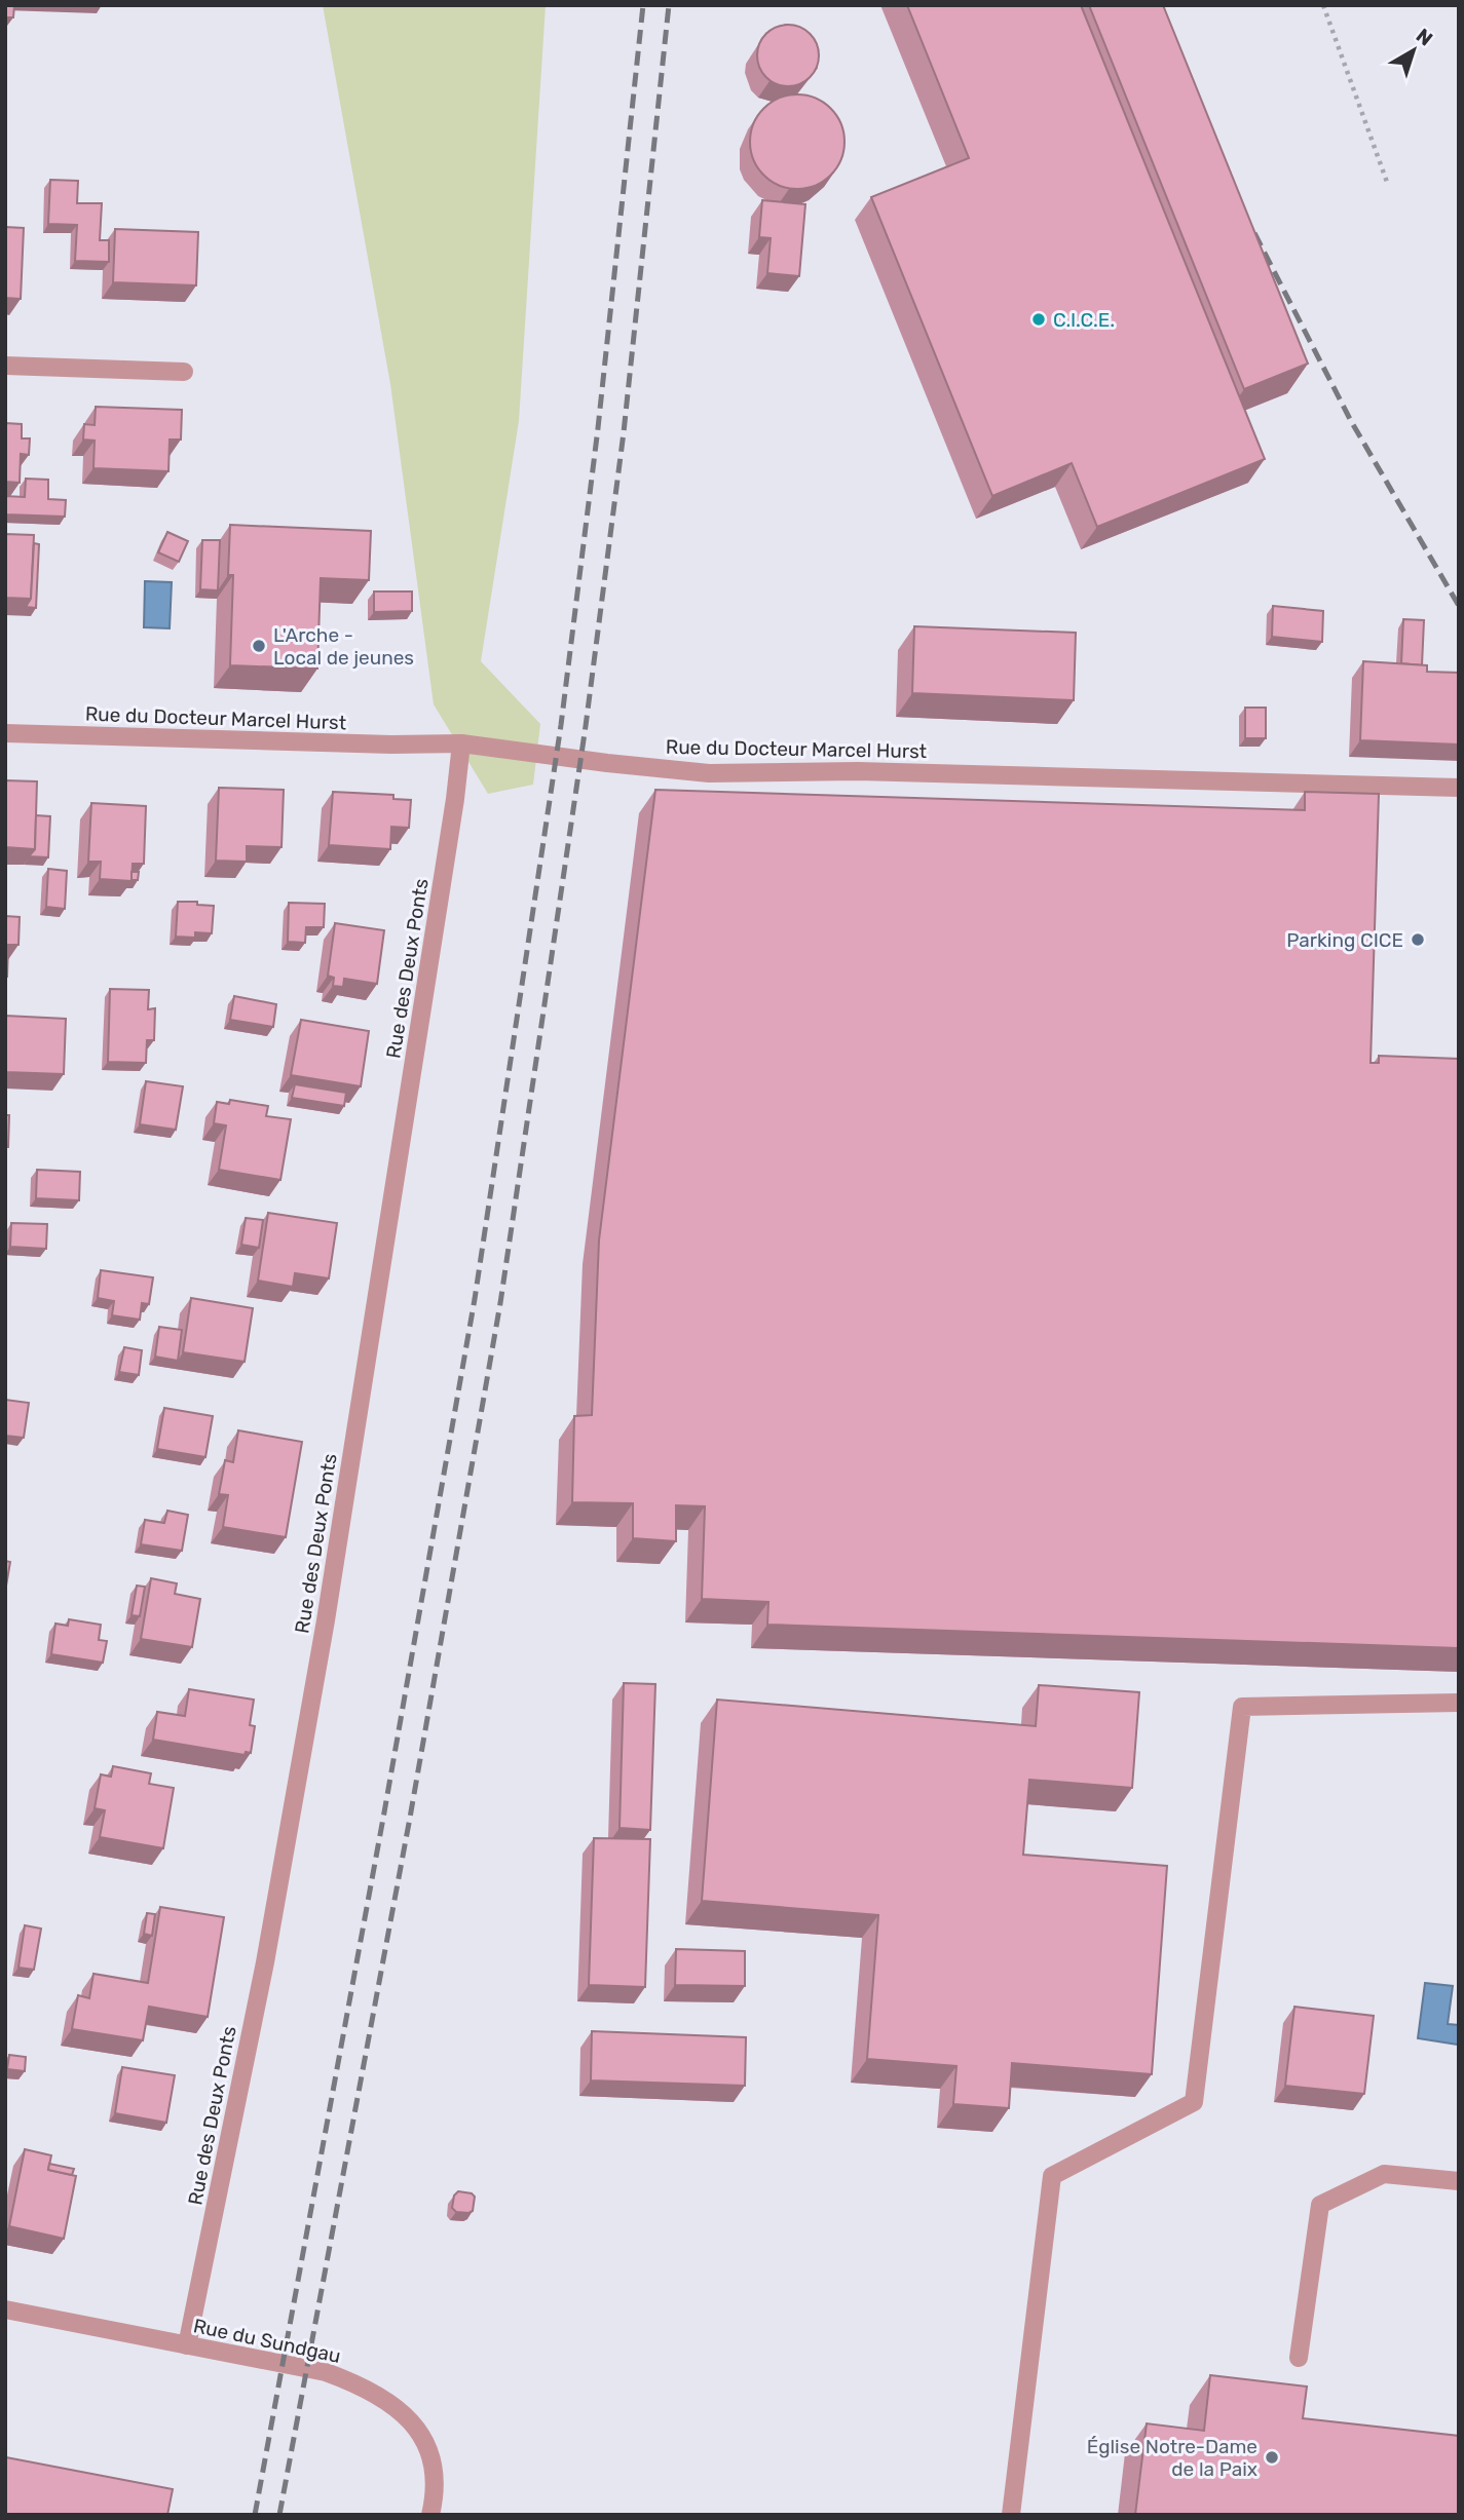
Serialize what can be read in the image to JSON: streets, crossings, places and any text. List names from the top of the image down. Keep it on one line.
{"streets":{"street":["Rue du Docteur Marcel Hurst","Rue des Deux Ponts","Rue du Sundgau"]},"crossings":[["Rue du Docteur Marcel Hurst","Rue des Deux Ponts"],["Rue des Deux Ponts","Rue du Sundgau"]],"places":["C.I.C.E.","L'Arche - Local de jeunes","Parking CICE","Église Notre-Dame de la Paix"],"north":"top right"}
